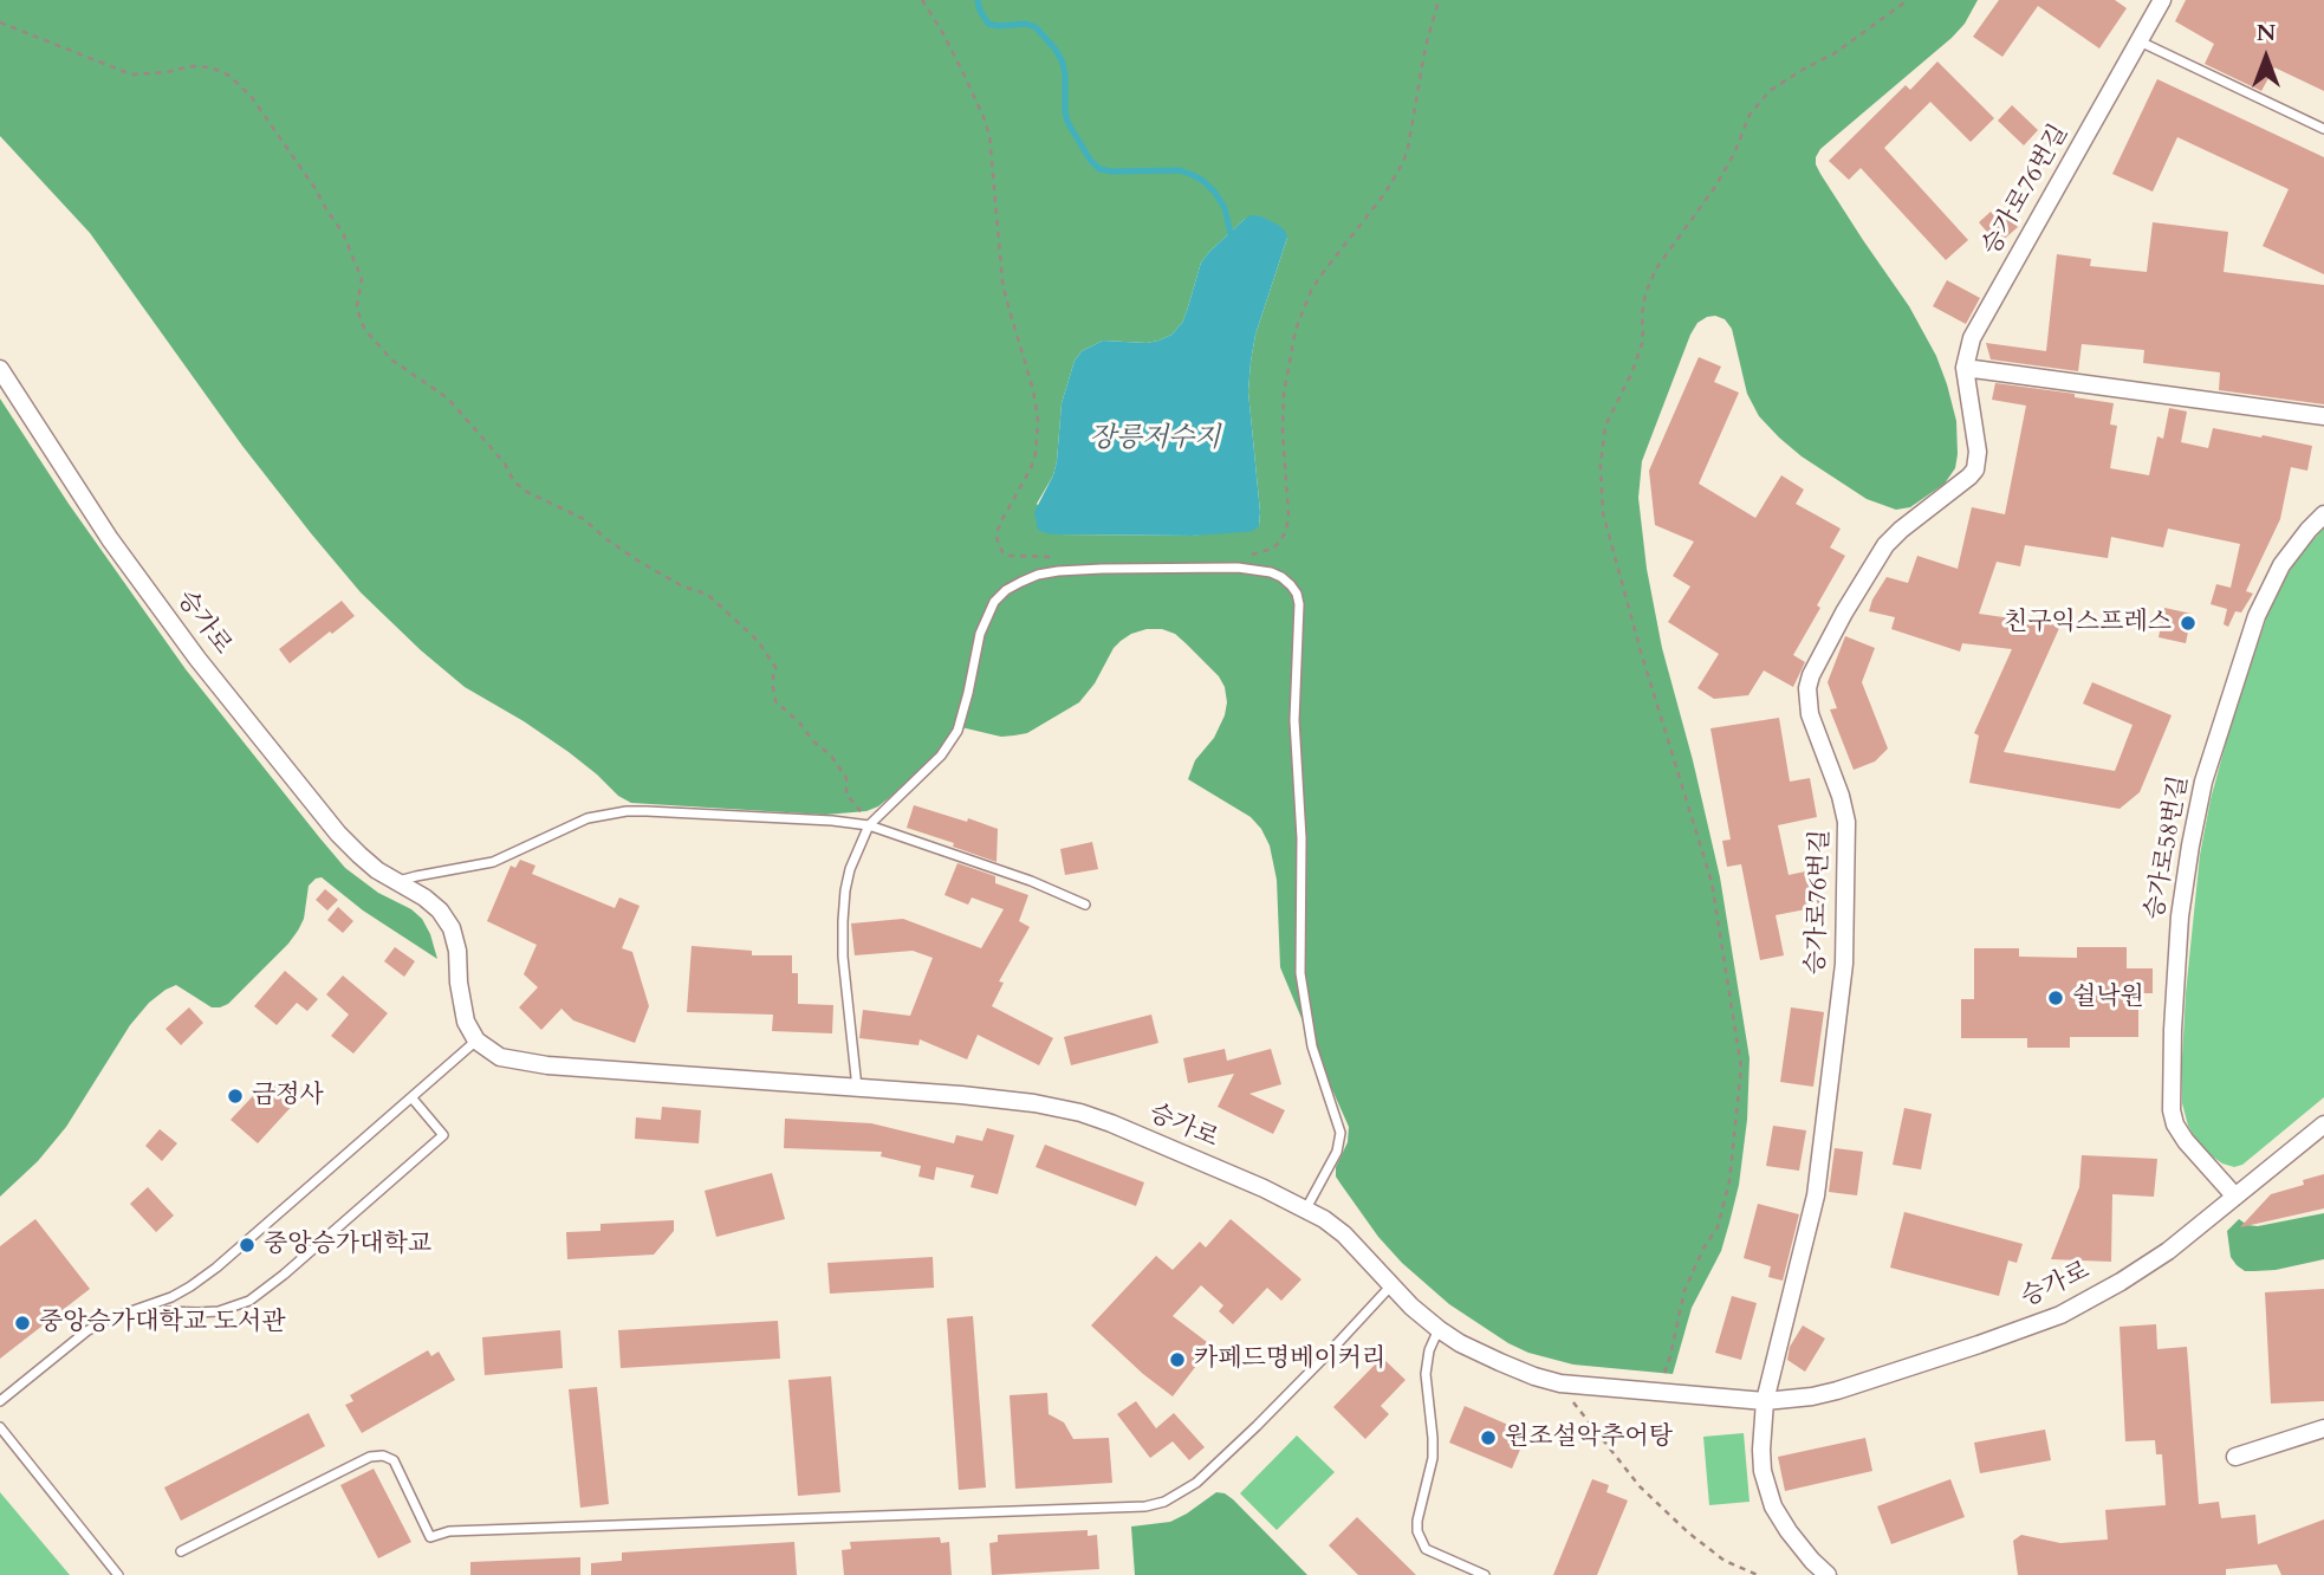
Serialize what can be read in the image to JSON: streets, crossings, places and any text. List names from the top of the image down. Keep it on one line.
{"streets":{"street":["승가로76번길","승가로","승가로58번길"]},"crossings":[["승가로76번길","승가로"],["승가로","승가로58번길"]],"water":["장릉저수지"],"places":["친구익스프레스","쉴낙원","금정사","중앙승가대학교","중앙승가대학교 도서관","카페드명베이커리","원조설악추어탕"],"north":"top"}
